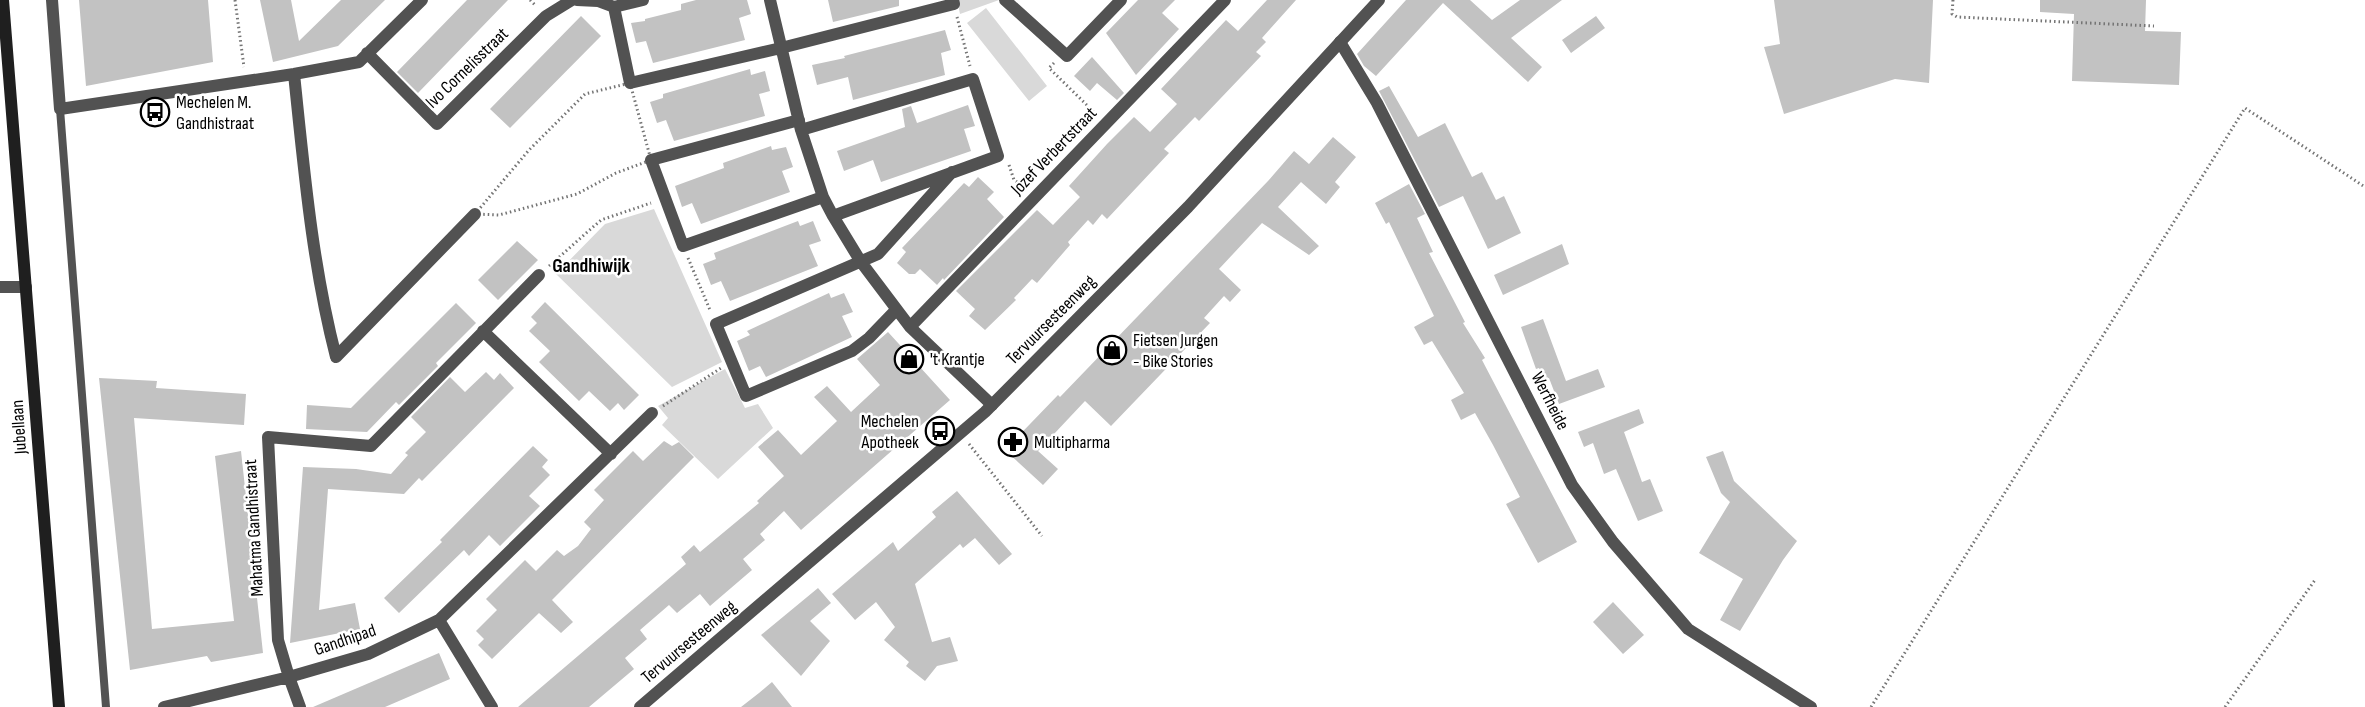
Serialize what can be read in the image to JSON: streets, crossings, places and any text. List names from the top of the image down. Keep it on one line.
{"streets":{"main road":["Jubellaan"],"street":["Ivo Cornelisstraat","Jozef Verbertstraat","Tervuursesteenweg","Werfheide","Mahatma Gandhistraat","Gandhipad"]},"crossings":[["Tervuursesteenweg","Werfheide"],["Mahatma Gandhistraat","Gandhipad"]],"districts":["Gandhiwijk"],"places":{"bus stop":["Mechelen M. Gandhistraat","Mechelen Apotheek"],"shop":["Fietsen Jurgen - Bike Stories","'t Krantje"],"pharmacy":["Multipharma"]}}
